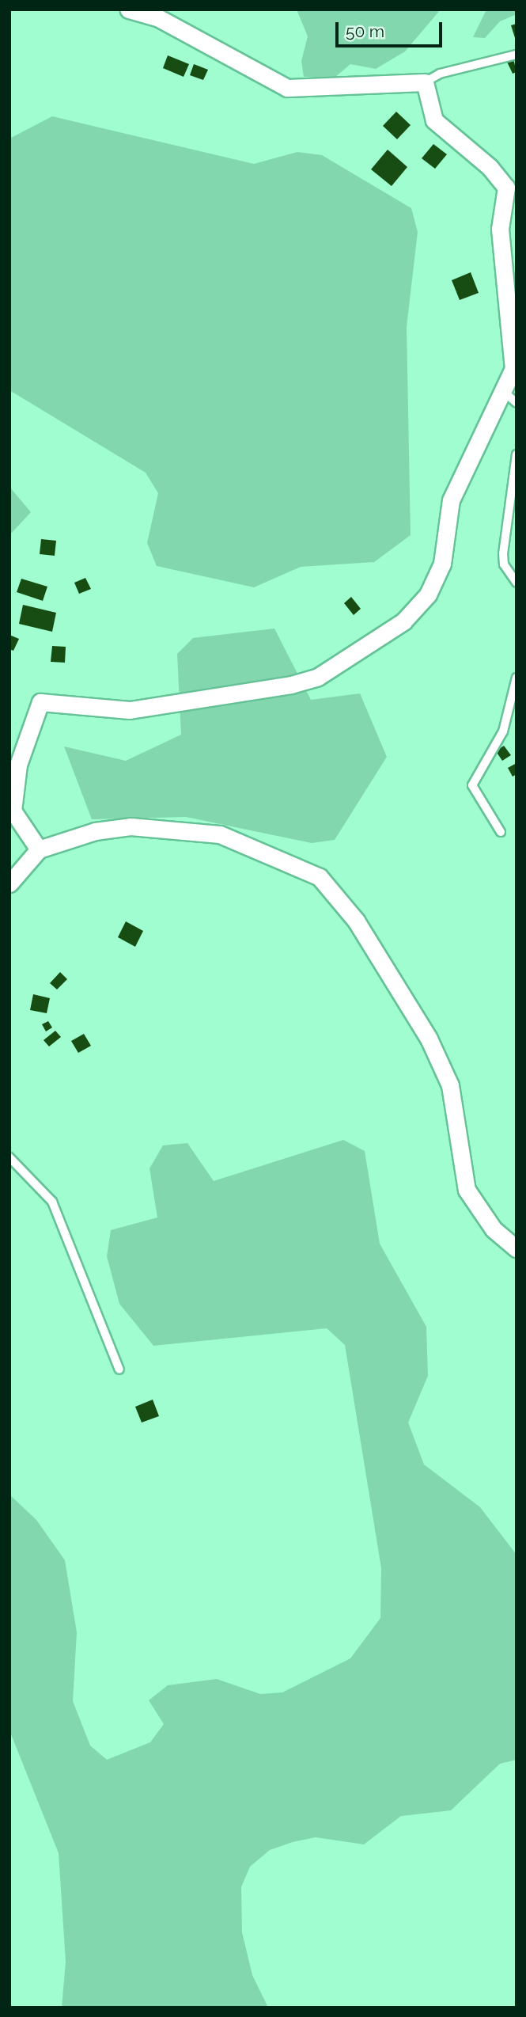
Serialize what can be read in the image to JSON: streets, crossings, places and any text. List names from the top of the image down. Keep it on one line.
{"scale_bar":"50 m"}
